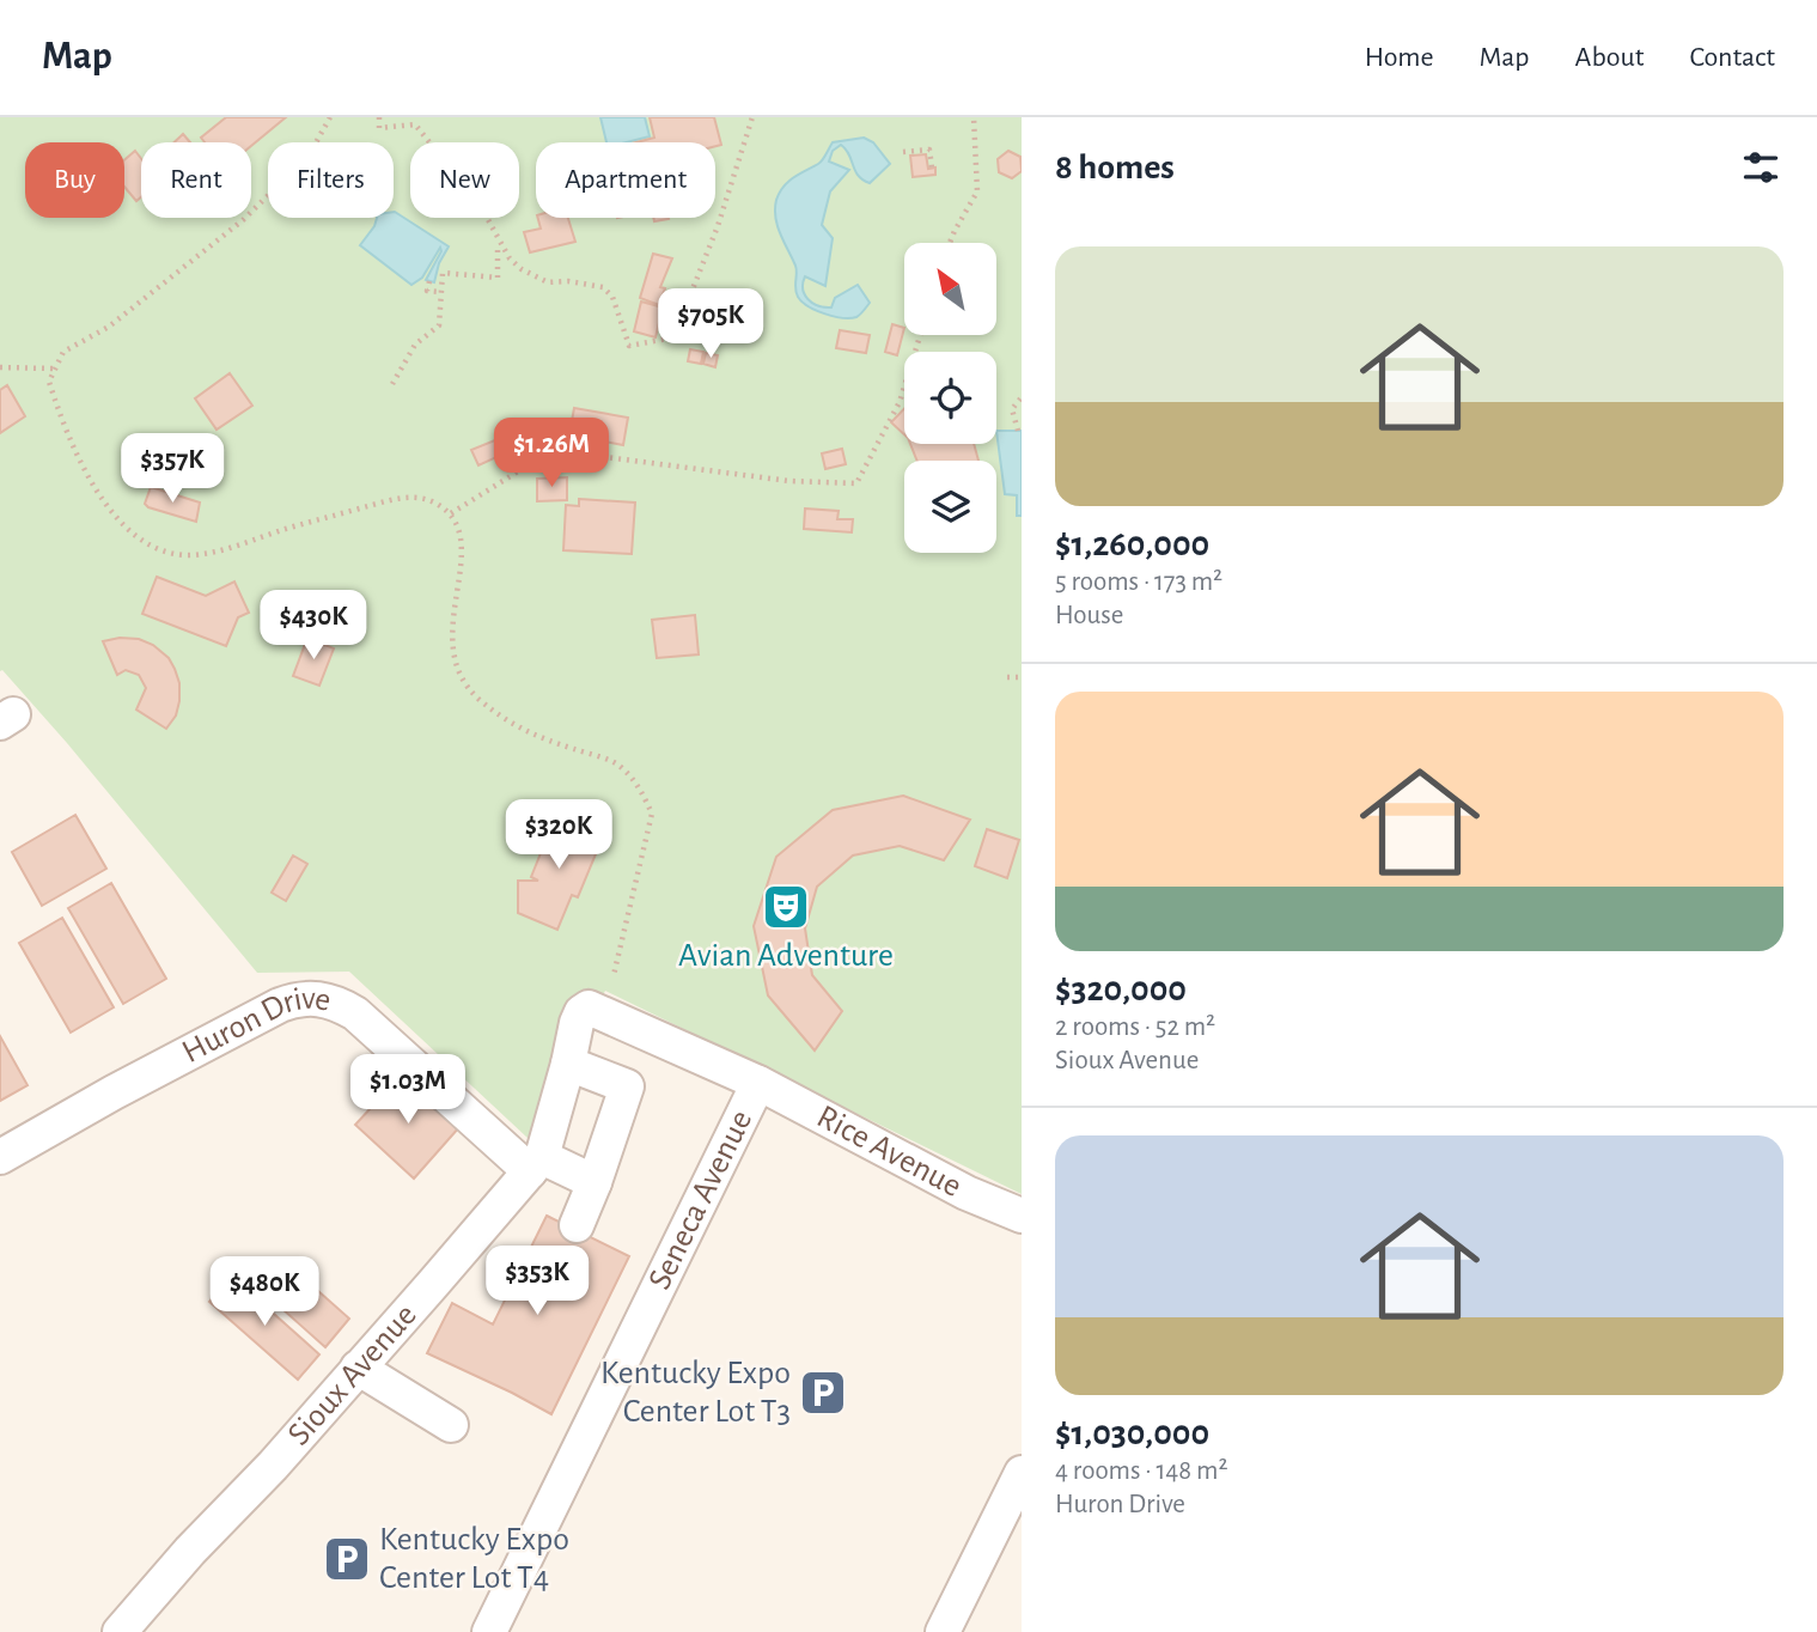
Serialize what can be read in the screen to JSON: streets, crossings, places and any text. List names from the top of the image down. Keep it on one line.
{"streets":{"street":["Huron Drive","Rice Avenue","Seneca Avenue","Sioux Avenue"]},"crossings":[["Huron Drive","Sioux Avenue"],["Rice Avenue","Seneca Avenue"],["Rice Avenue","Sioux Avenue"]],"places":{"theatre":["Avian Adventure"],"parking":["Kentucky Expo Center Lot T3","Kentucky Expo Center Lot T4"]},"north":"top left","page":{"header":"Map","nav":["Home","Map","About","Contact"],"heading":"8 homes","chip":["Buy","Rent","Filters","New","Apartment"],"list":[{"name":"$1,260,000","note":"5 rooms · 173 m² · House"},{"name":"$320,000","note":"2 rooms · 52 m² · Sioux Avenue"},{"name":"$1,030,000","note":"4 rooms · 148 m² · Huron Drive"}],"price":["$705K","$1.26M","$357K","$430K","$320K","$1.03M","$353K","$480K"]}}
